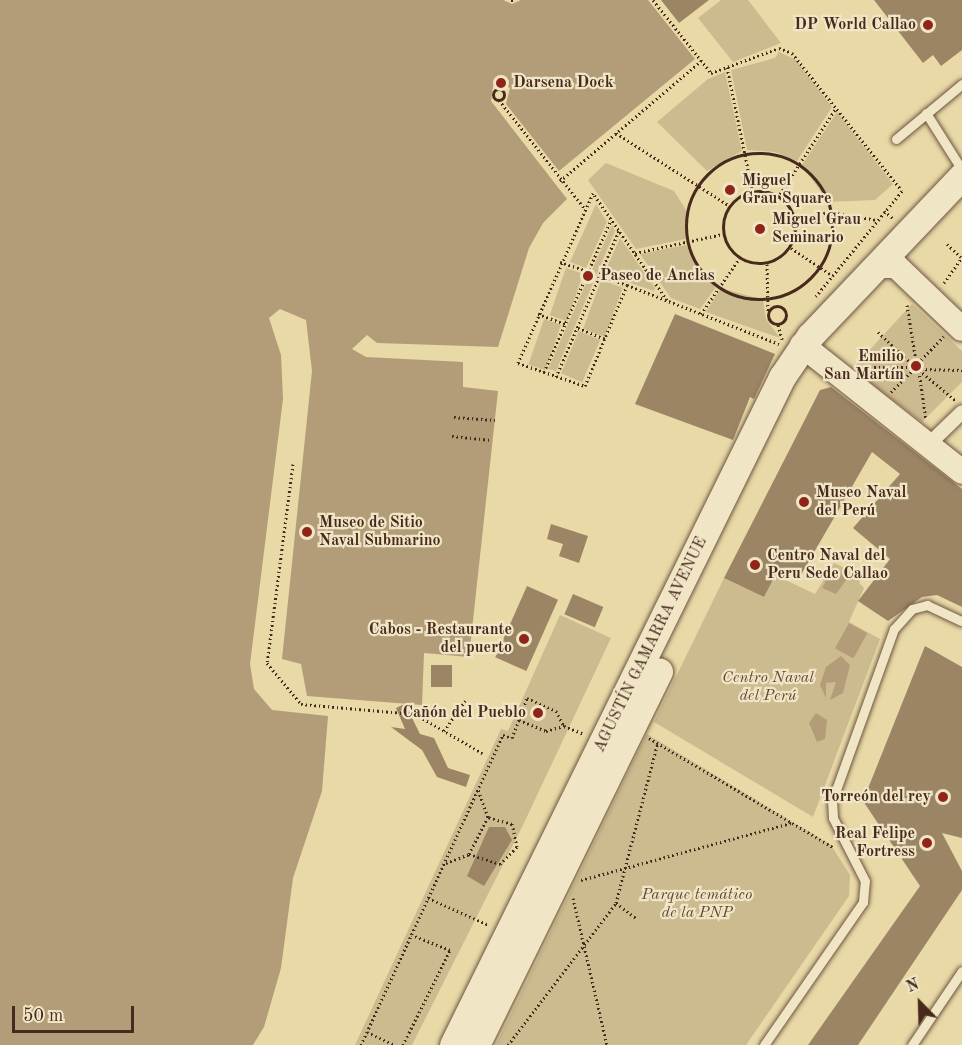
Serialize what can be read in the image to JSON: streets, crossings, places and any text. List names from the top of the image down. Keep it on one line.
{"streets":{"main road":["AGUSTÍN GAMARRA AVENUE"]},"parks":["Centro Naval del Perú","Parque temático de la PNP"],"places":["DP World Callao","Darsena Dock","Miguel Grau Square","Miguel Grau Seminario","Paseo de Anclas","Emilio San Martín","Museo Naval del Perú","Museo de Sitio Naval Submarino","Centro Naval del Peru Sede Callao","Cabos - Restaurante del puerto","Cañón del Pueblo","Torreón del rey","Real Felipe Fortress"],"scale_bar":"50 m","north":"top left"}
